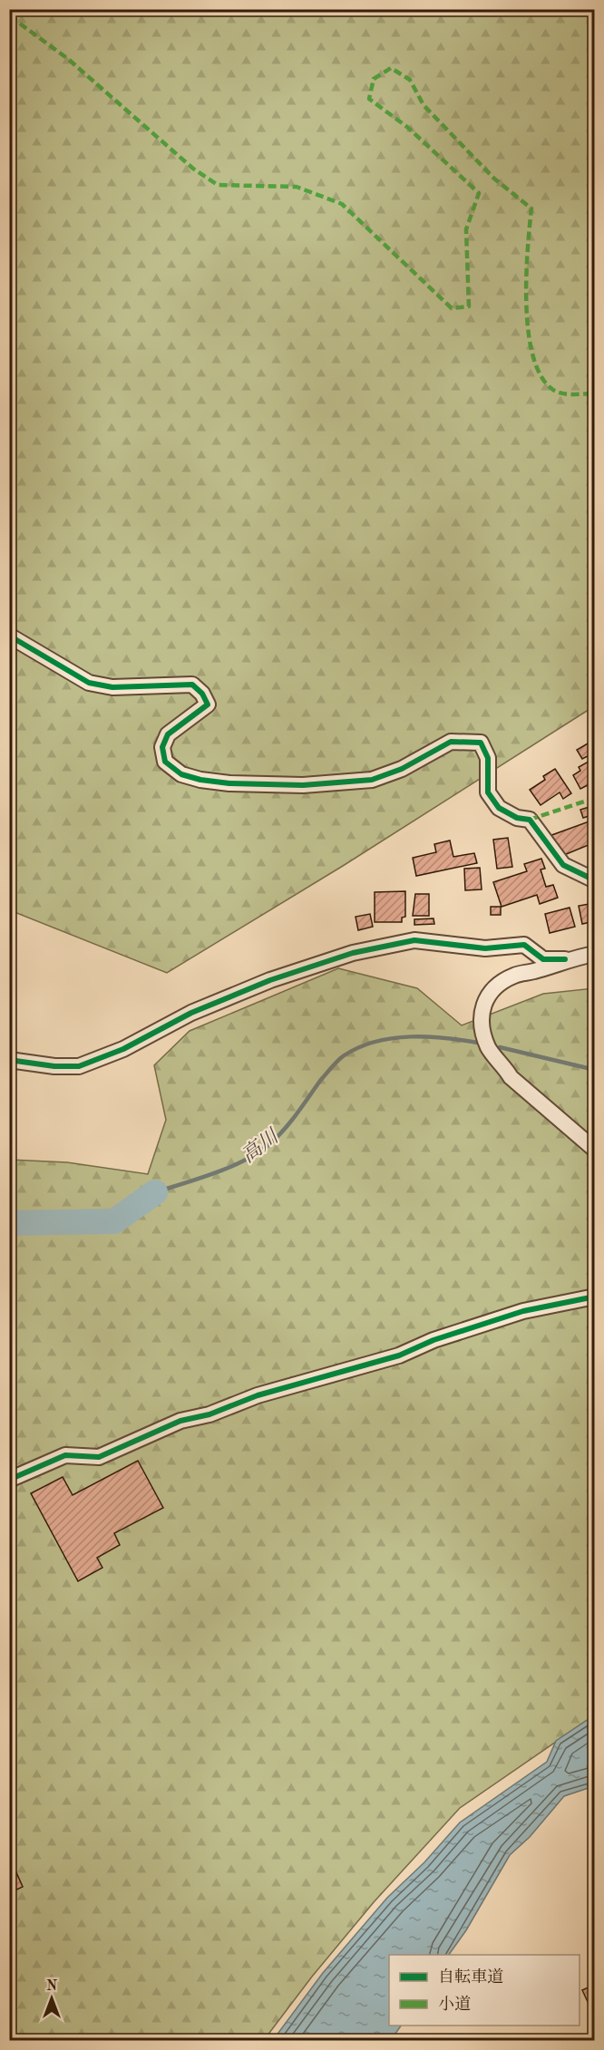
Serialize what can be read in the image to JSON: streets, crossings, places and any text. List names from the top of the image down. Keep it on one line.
{"water":["高川"],"legend":["自転車道","小道"],"north":"top"}
